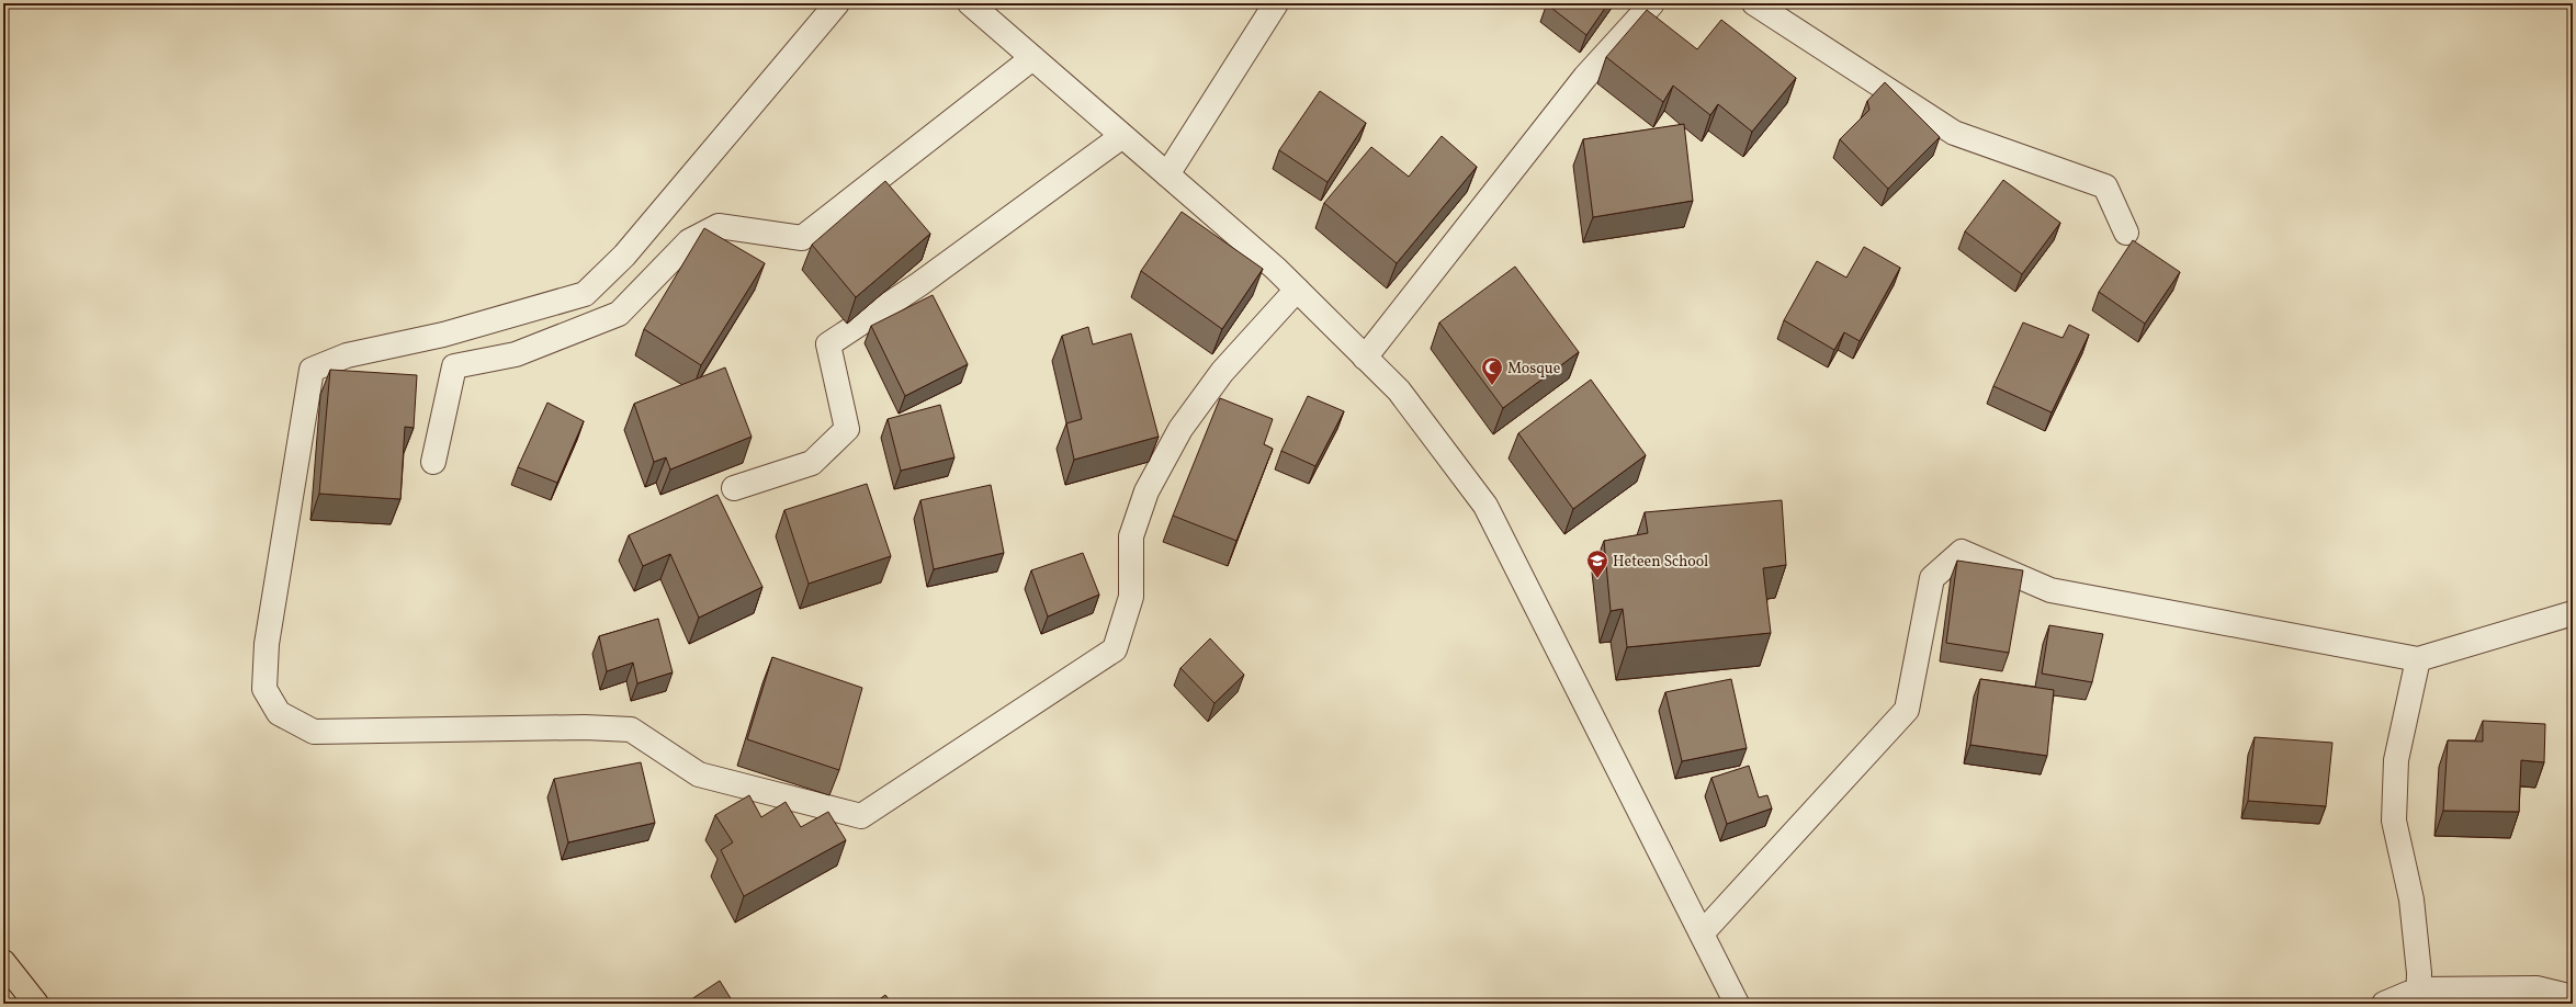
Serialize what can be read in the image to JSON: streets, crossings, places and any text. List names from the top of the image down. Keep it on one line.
{"places":{"mosque":["Mosque"],"school or university":["Heteen School"]}}
